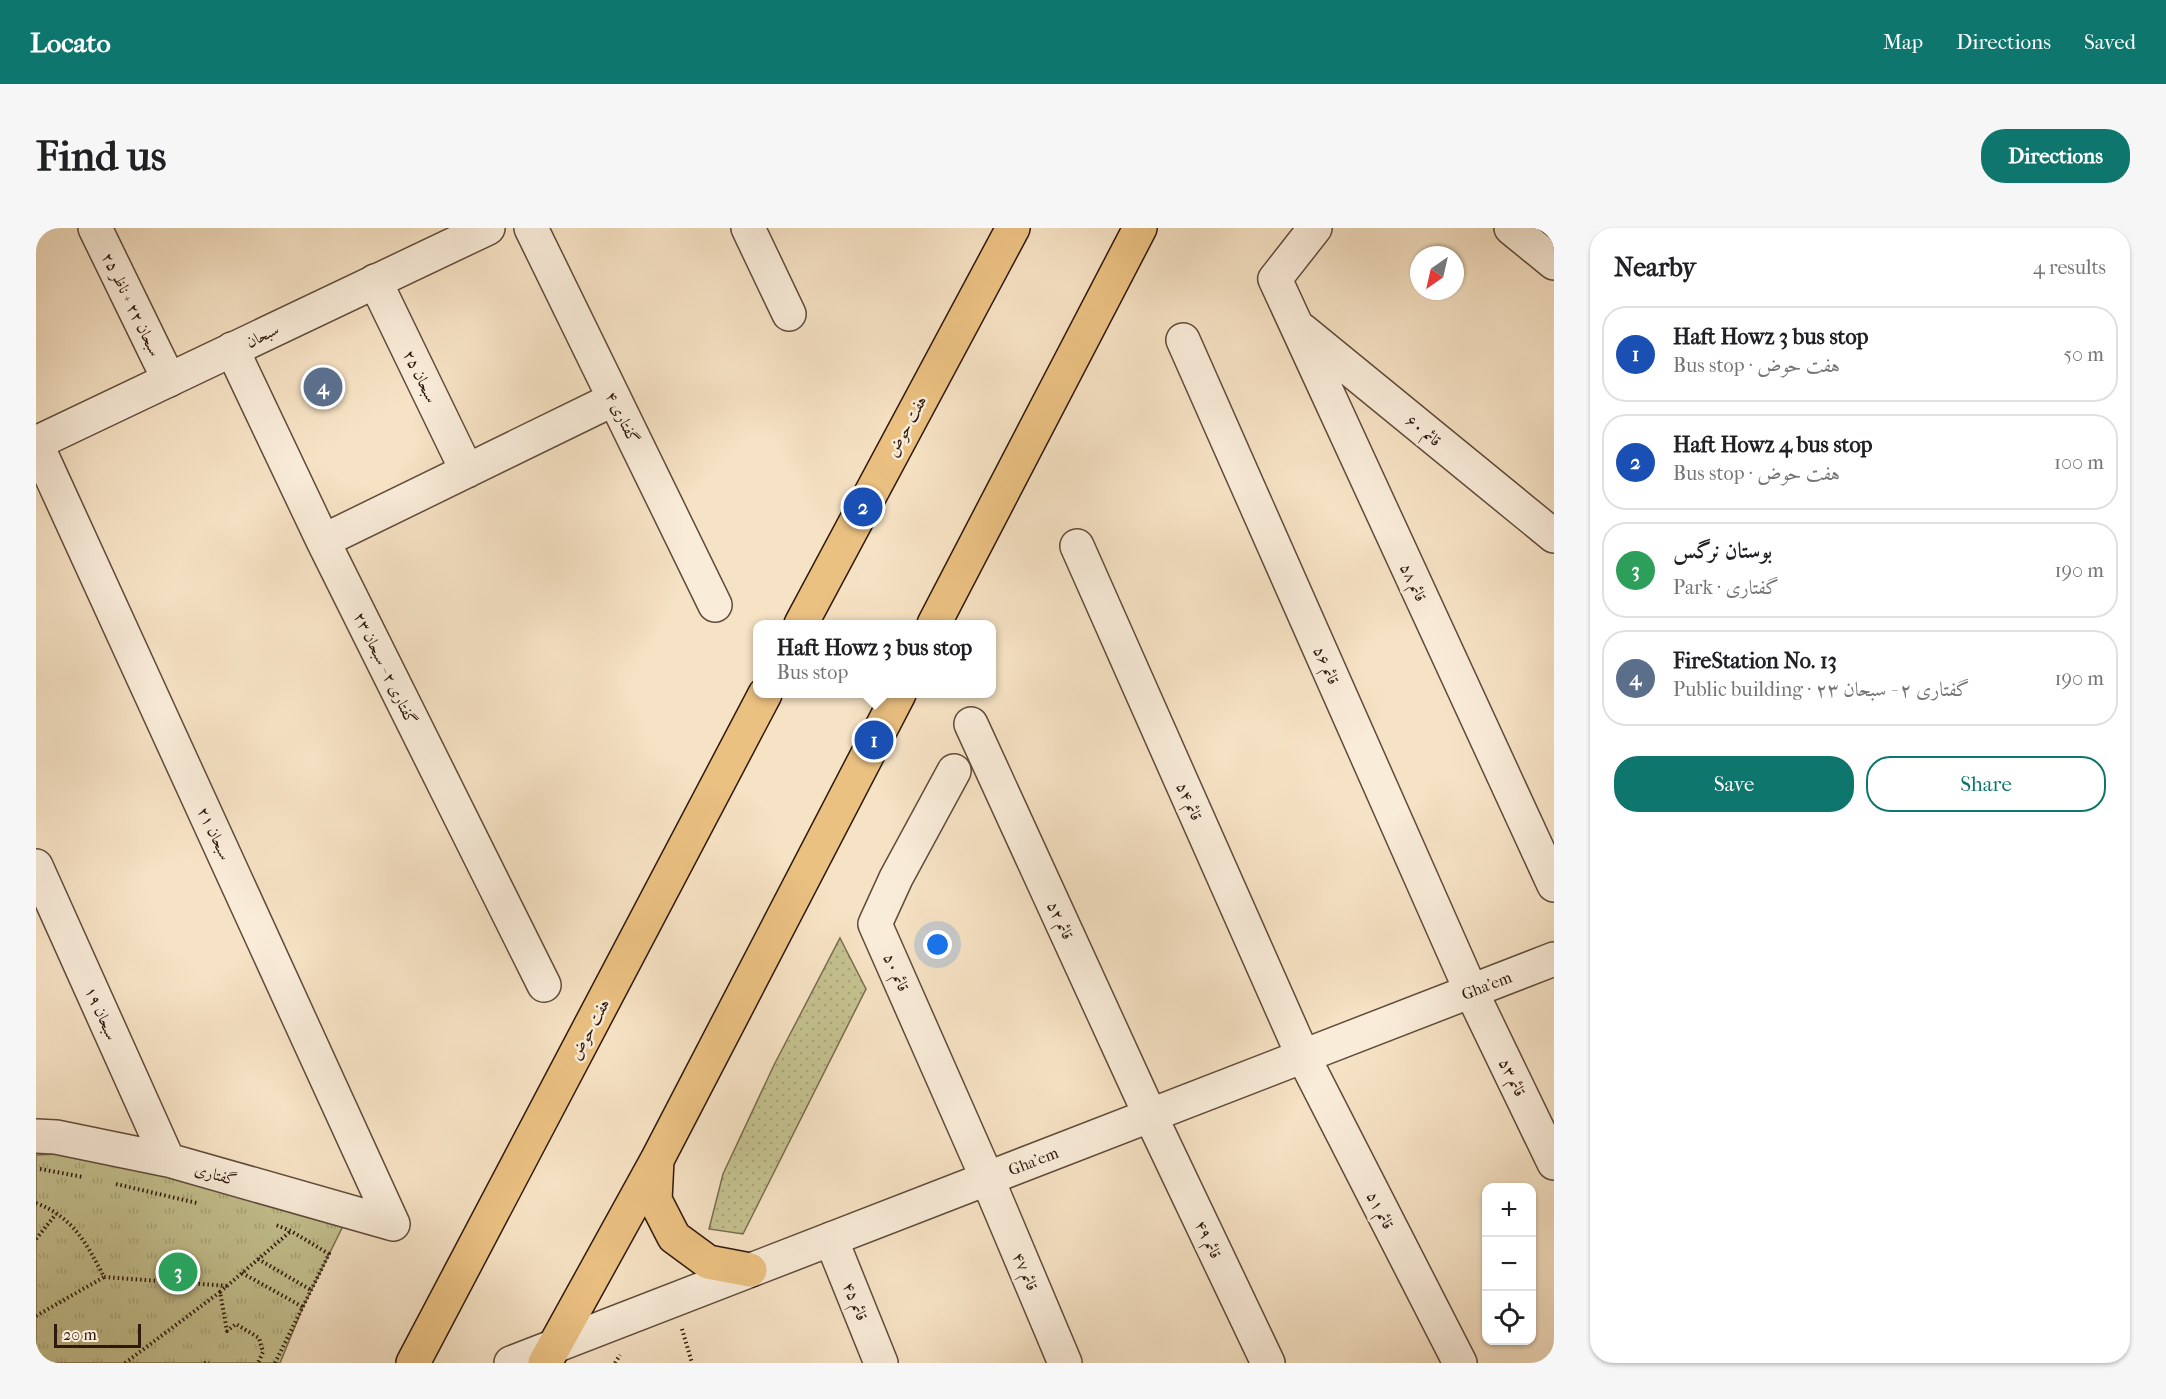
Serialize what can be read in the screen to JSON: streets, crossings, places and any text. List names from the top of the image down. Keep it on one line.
{"streets":{"highway":["هفت حوض"],"street":["سبحان ۲۲ + ناظر ۲۵","سبحان","سبحان ۲۵","گفتاری ۴","قائم ۶۰","قائم ۵۸","قائم ۵۶","گفتاری ۲ - سبحان ۲۳","قائم ۵۴","سبحان ۲۱","قائم ۵۲","قائم ۵۰","Gha'em","سبحان ۱۹","قائم ۵۳","گفتاری","قائم ۵۱","قائم ۴۹","قائم ۴۷","قائم ۴۵"]},"crossings":[["سبحان ۲۲ + ناظر ۲۵","سبحان"],["سبحان","سبحان ۲۵"],["سبحان","گفتاری ۲ - سبحان ۲۳"],["سبحان","سبحان ۲۱"],["قائم ۶۰","قائم ۵۸"],["قائم ۵۶","Gha'em"],["قائم ۵۶","قائم ۵۳"],["قائم ۵۴","Gha'em"],["قائم ۵۴","قائم ۵۱"],["سبحان ۲۱","گفتاری"],["قائم ۵۲","Gha'em"],["قائم ۵۲","قائم ۴۹"],["قائم ۵۰","Gha'em"],["قائم ۵۰","قائم ۴۷"],["Gha'em","قائم ۵۳"],["Gha'em","قائم ۵۱"],["Gha'em","قائم ۴۹"],["Gha'em","قائم ۴۷"],["Gha'em","قائم ۴۵"],["سبحان ۱۹","گفتاری"]],"scale_bar":"20 m","north":"bottom left","page":{"header":"Locato","nav":["Map","Directions","Saved"],"buttons":["Directions",["Save","Share"]],"title":"Find us","heading":["Nearby","4 results"],"list":[{"mark":"1","name":"Haft Howz 3 bus stop","note":"Bus stop · هفت حوض","value":"50 m"},{"mark":"2","name":"Haft Howz 4 bus stop","note":"Bus stop · هفت حوض","value":"100 m"},{"mark":"3","name":"بوستان نرگس","note":"Park · گفتاری","value":"190 m"},{"mark":"4","name":"FireStation No. 13","note":"Public building · گفتاری ۲ - سبحان ۲۳","value":"190 m"}],"pins":["4","2","1","3"],"popup":["Haft Howz 3 bus stop","Bus stop"],"map_buttons":["+","−"],"scale":"20 m"}}
